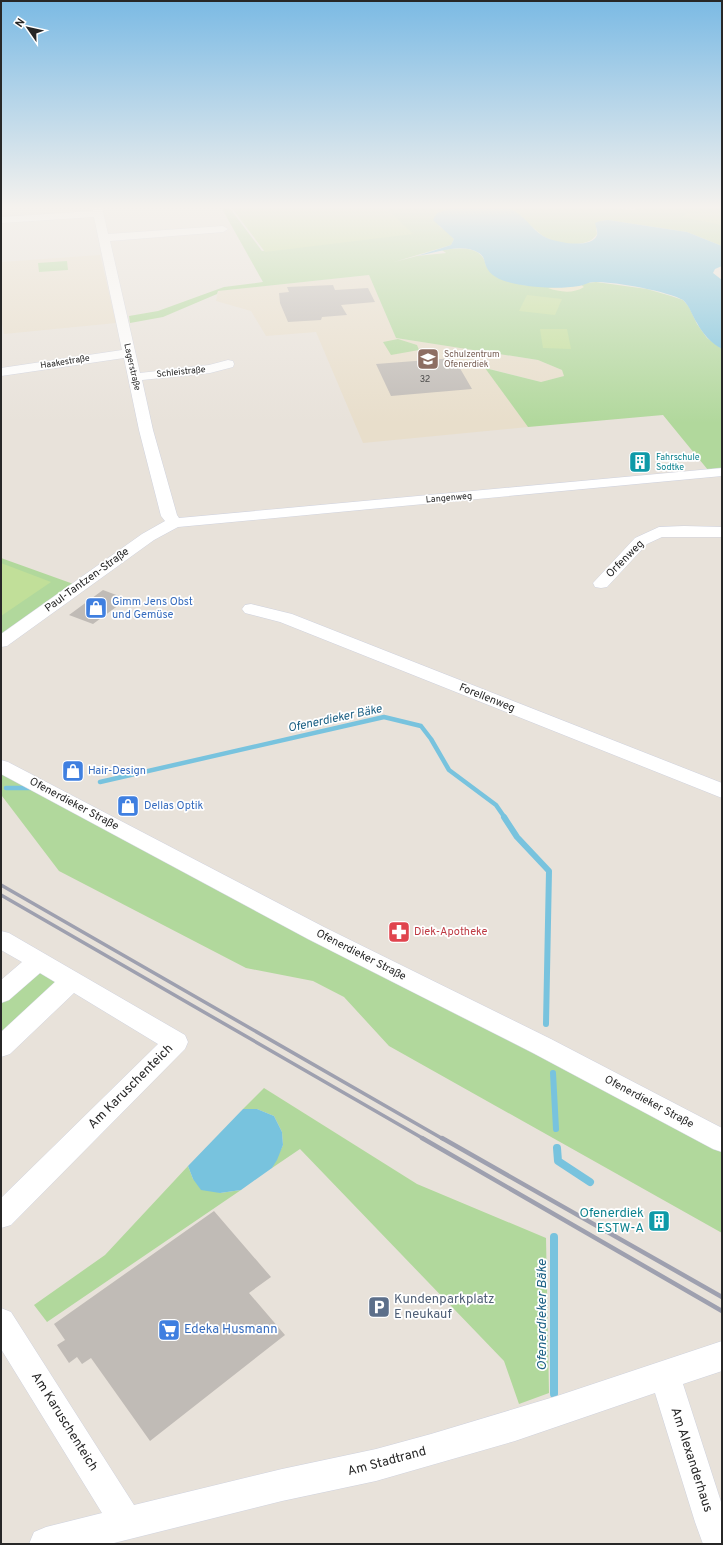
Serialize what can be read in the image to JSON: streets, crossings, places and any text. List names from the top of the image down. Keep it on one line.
{"streets":{"street":["Haakestraße","Lagerstraße","Schleistraße","Langenweg","Orfenweg","Paul-Tantzen-Straße","Forellenweg","Ofenerdieker Straße","Am Karuschenteich","Am Alexanderhaus","Am Stadtrand"]},"crossings":[["Haakestraße","Lagerstraße"],["Lagerstraße","Schleistraße"],["Lagerstraße","Langenweg"],["Lagerstraße","Paul-Tantzen-Straße"],["Langenweg","Paul-Tantzen-Straße"],["Am Karuschenteich","Am Stadtrand"],["Am Alexanderhaus","Am Stadtrand"]],"water":["Ofenerdieker Bäke"],"places":{"school or university":["Schulzentrum Ofenerdiek"],"building":["Fahrschule Sodtke","Ofenerdiek ESTW-A"],"shop":["Gimm Jens Obst und Gemüse","Hair-Design","Dellas Optik"],"pharmacy":["Diek-Apotheke"],"parking":["Kundenparkplatz E neukauf"],"supermarket":["Edeka Husmann"]},"house_numbers":["32"],"north":"top left"}
